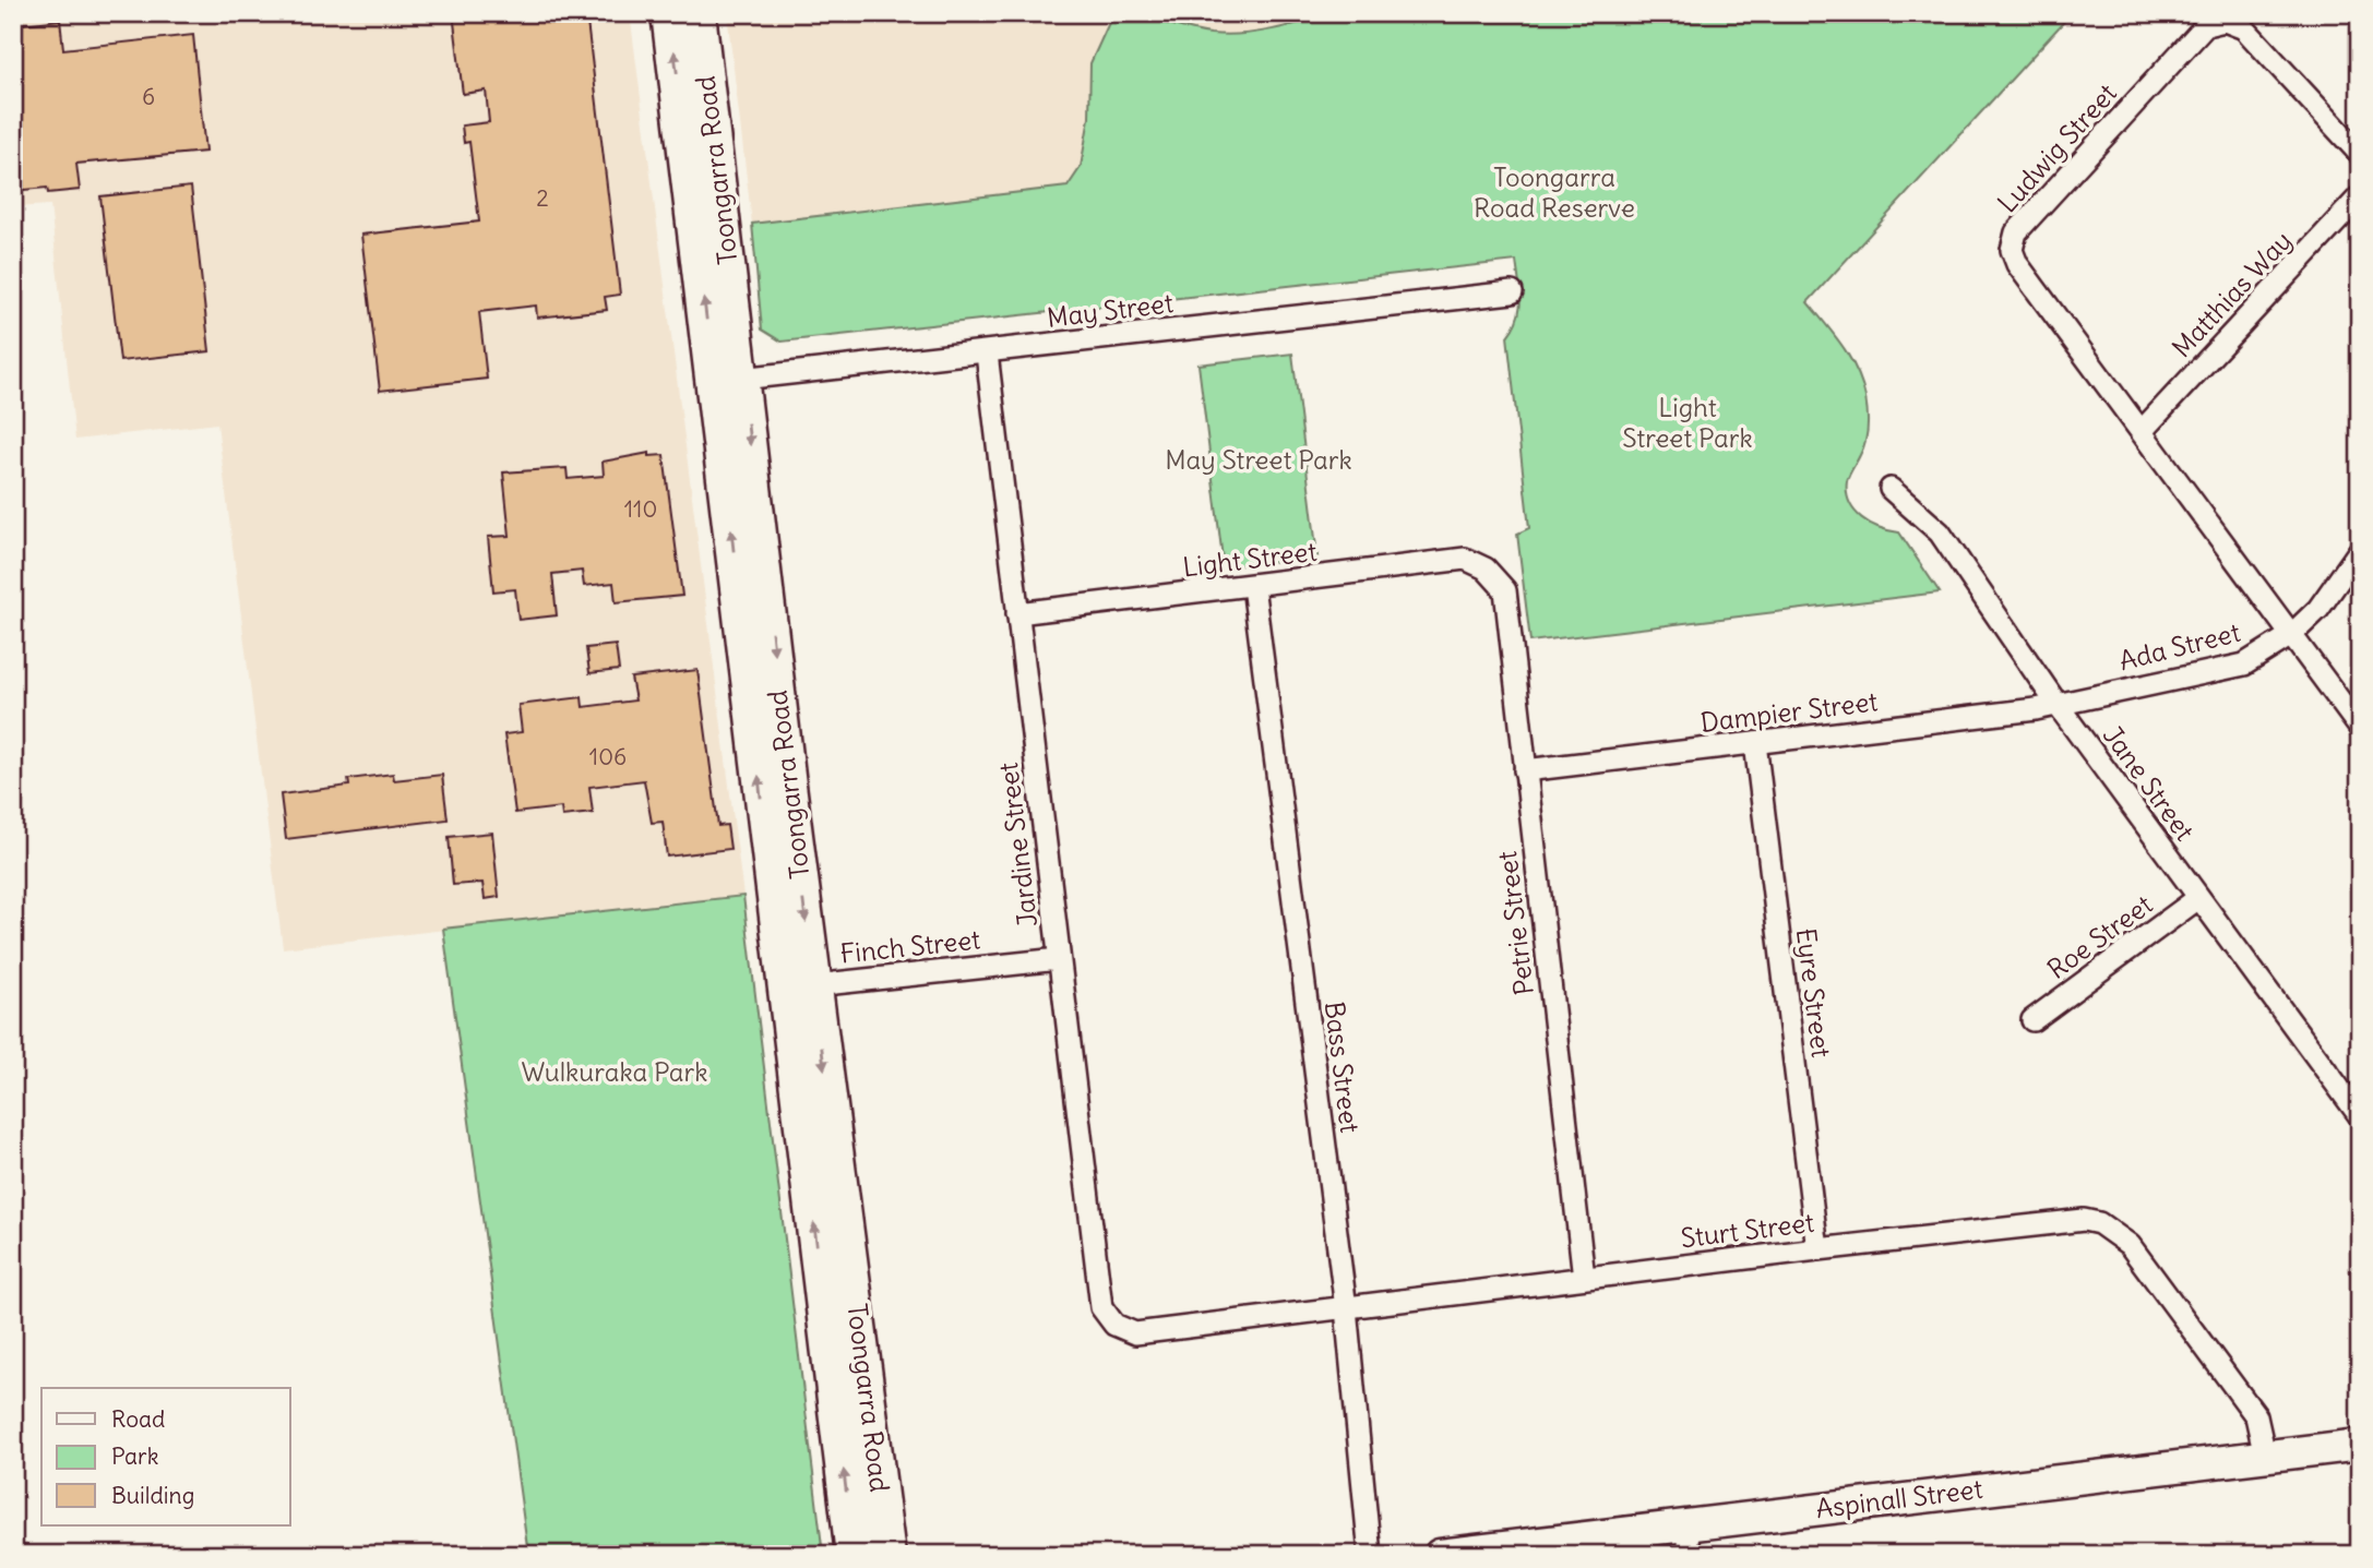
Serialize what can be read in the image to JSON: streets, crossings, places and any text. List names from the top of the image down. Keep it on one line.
{"streets":{"main road":["Toongarra Road","Aspinall Street"],"street":["Ludwig Street","Matthias Way","May Street","Light Street","Ada Street","Dampier Street","Jane Street","Jardine Street","Petrie Street","Roe Street","Finch Street","Eyre Street","Bass Street","Sturt Street"]},"crossings":[["Ludwig Street","Matthias Way"],["Ludwig Street","Ada Street"],["Toongarra Road","May Street"],["Toongarra Road","Finch Street"],["May Street","Jardine Street"],["Light Street","Jardine Street"],["Light Street","Petrie Street"],["Light Street","Bass Street"],["Ada Street","Dampier Street"],["Ada Street","Jane Street"],["Dampier Street","Jane Street"],["Dampier Street","Petrie Street"],["Dampier Street","Eyre Street"],["Jane Street","Roe Street"],["Jardine Street","Finch Street"],["Jardine Street","Sturt Street"],["Petrie Street","Sturt Street"],["Eyre Street","Sturt Street"],["Bass Street","Sturt Street"],["Sturt Street","Aspinall Street"]],"parks":["Toongarra Road Reserve","Light Street Park","May Street Park","Wulkuraka Park"],"house_numbers":["6","2","110","106"],"legend":["Road","Park","Building"]}
